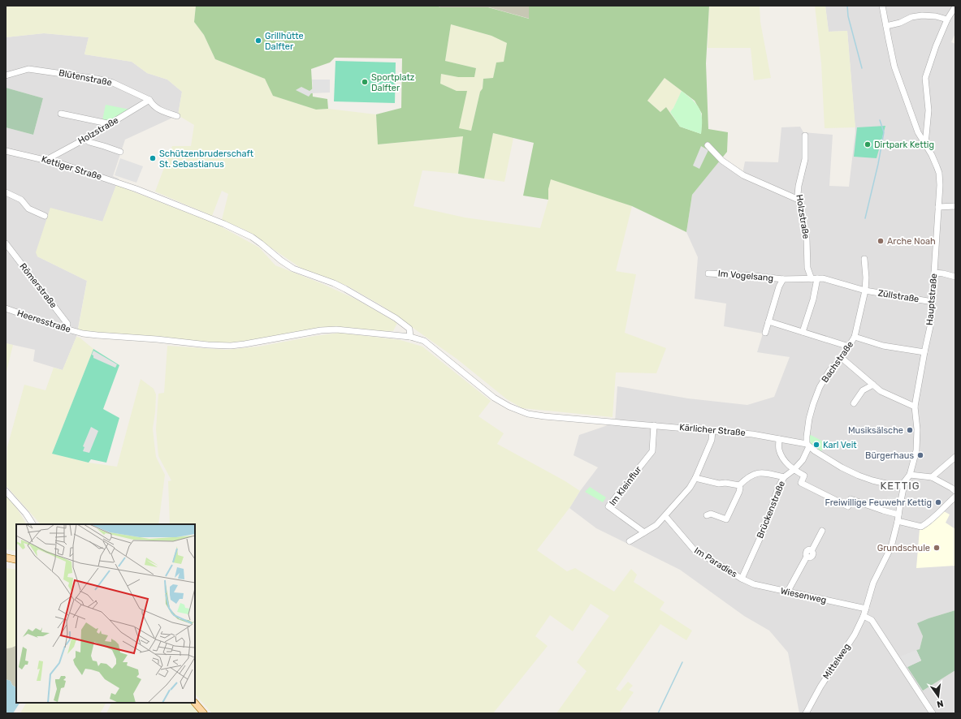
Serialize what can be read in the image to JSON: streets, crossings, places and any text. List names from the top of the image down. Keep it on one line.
{"streets":{"street":["Blütenstraße","Holzstraße","Kettiger Straße","Im Vogelsang","Römerstraße","Züllstraße","Hauptstraße","Heeresstraße","Bachstraße","Kärlicher Straße","Im Kleinflur","Brückenstraße","Im Paradies","Wiesenweg","Mittelweg"]},"crossings":[["Blütenstraße","Holzstraße"],["Holzstraße","Kettiger Straße"],["Kettiger Straße","Heeresstraße"],["Kettiger Straße","Kärlicher Straße"],["Römerstraße","Heeresstraße"],["Züllstraße","Hauptstraße"],["Züllstraße","Bachstraße"],["Heeresstraße","Kärlicher Straße"],["Bachstraße","Kärlicher Straße"],["Bachstraße","Brückenstraße"],["Kärlicher Straße","Im Kleinflur"],["Kärlicher Straße","Brückenstraße"],["Brückenstraße","Im Paradies"],["Brückenstraße","Wiesenweg"],["Im Paradies","Wiesenweg"],["Wiesenweg","Mittelweg"]],"districts":["KETTIG"],"places":["Grillhütte Dalfter","Sportplatz Dalfter","Dirtpark Kettig","Schützenbruderschaft St. Sebastianus","Arche Noah","Musiksälsche","Karl Veit","Bürgerhaus","Freiwillige Feuwehr Kettig","Grundschule"],"north":"bottom"}
